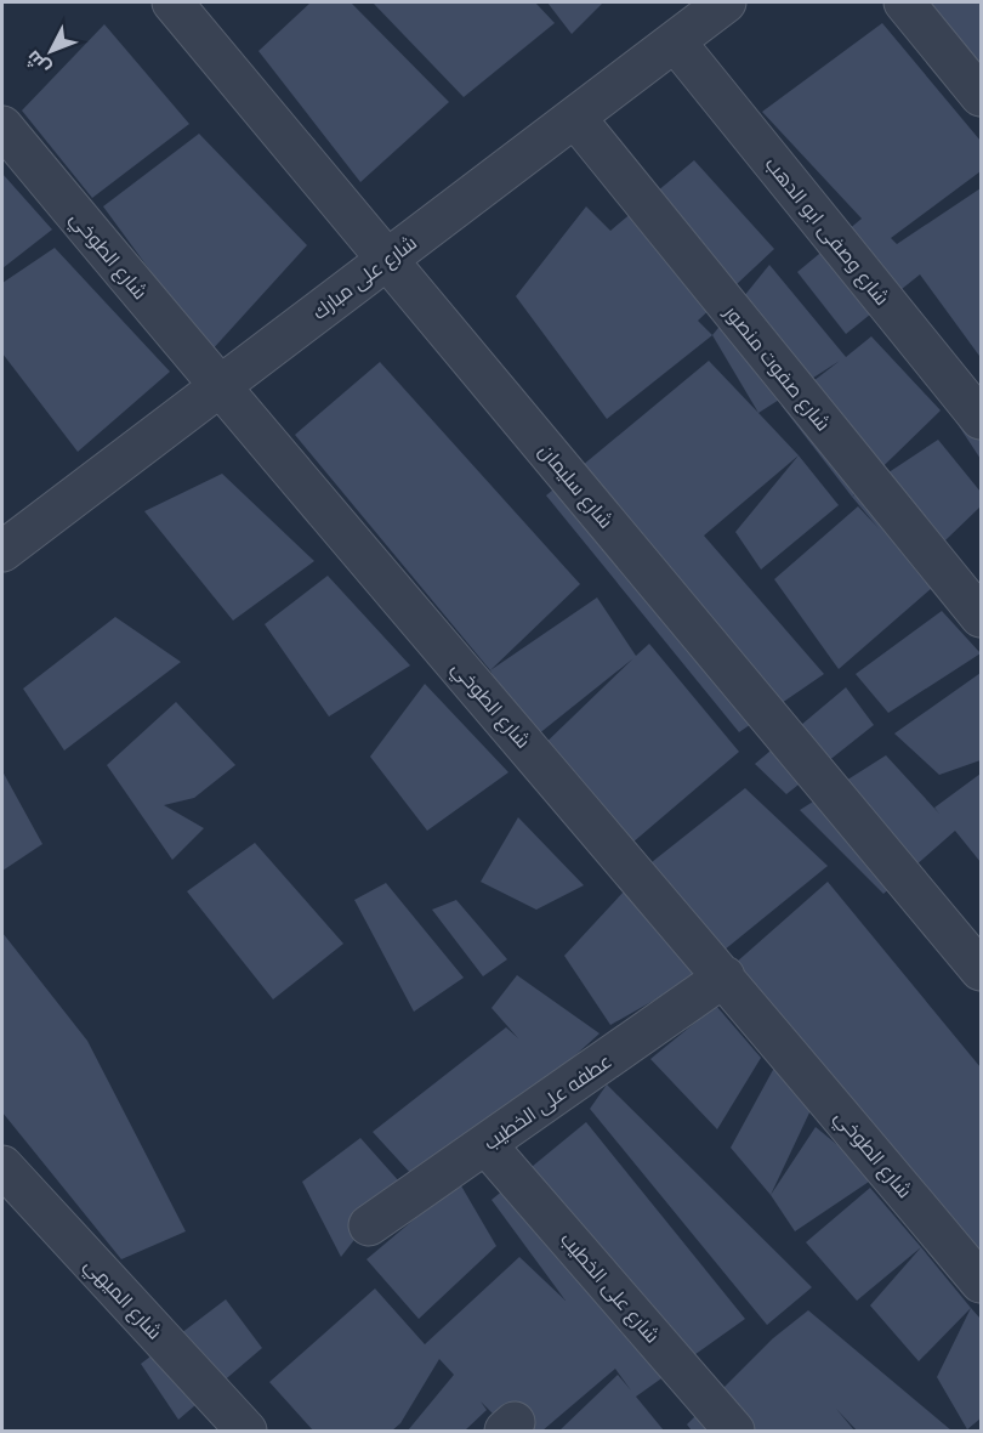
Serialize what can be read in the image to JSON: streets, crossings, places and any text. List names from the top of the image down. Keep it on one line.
{"streets":{"street":["شارع وصفى ابو الدهب","شارع الطوخي","شارع على مبارك","شارع صفوت منصور","شارع سليمان","عطفه على الخطيب","شارع على الخطيب","شارع الميهي"]},"crossings":[["شارع وصفى ابو الدهب","شارع على مبارك"],["شارع الطوخي","شارع على مبارك"],["شارع الطوخي","عطفه على الخطيب"],["شارع على مبارك","شارع صفوت منصور"],["شارع على مبارك","شارع سليمان"],["عطفه على الخطيب","شارع على الخطيب"]],"north":"bottom left"}
